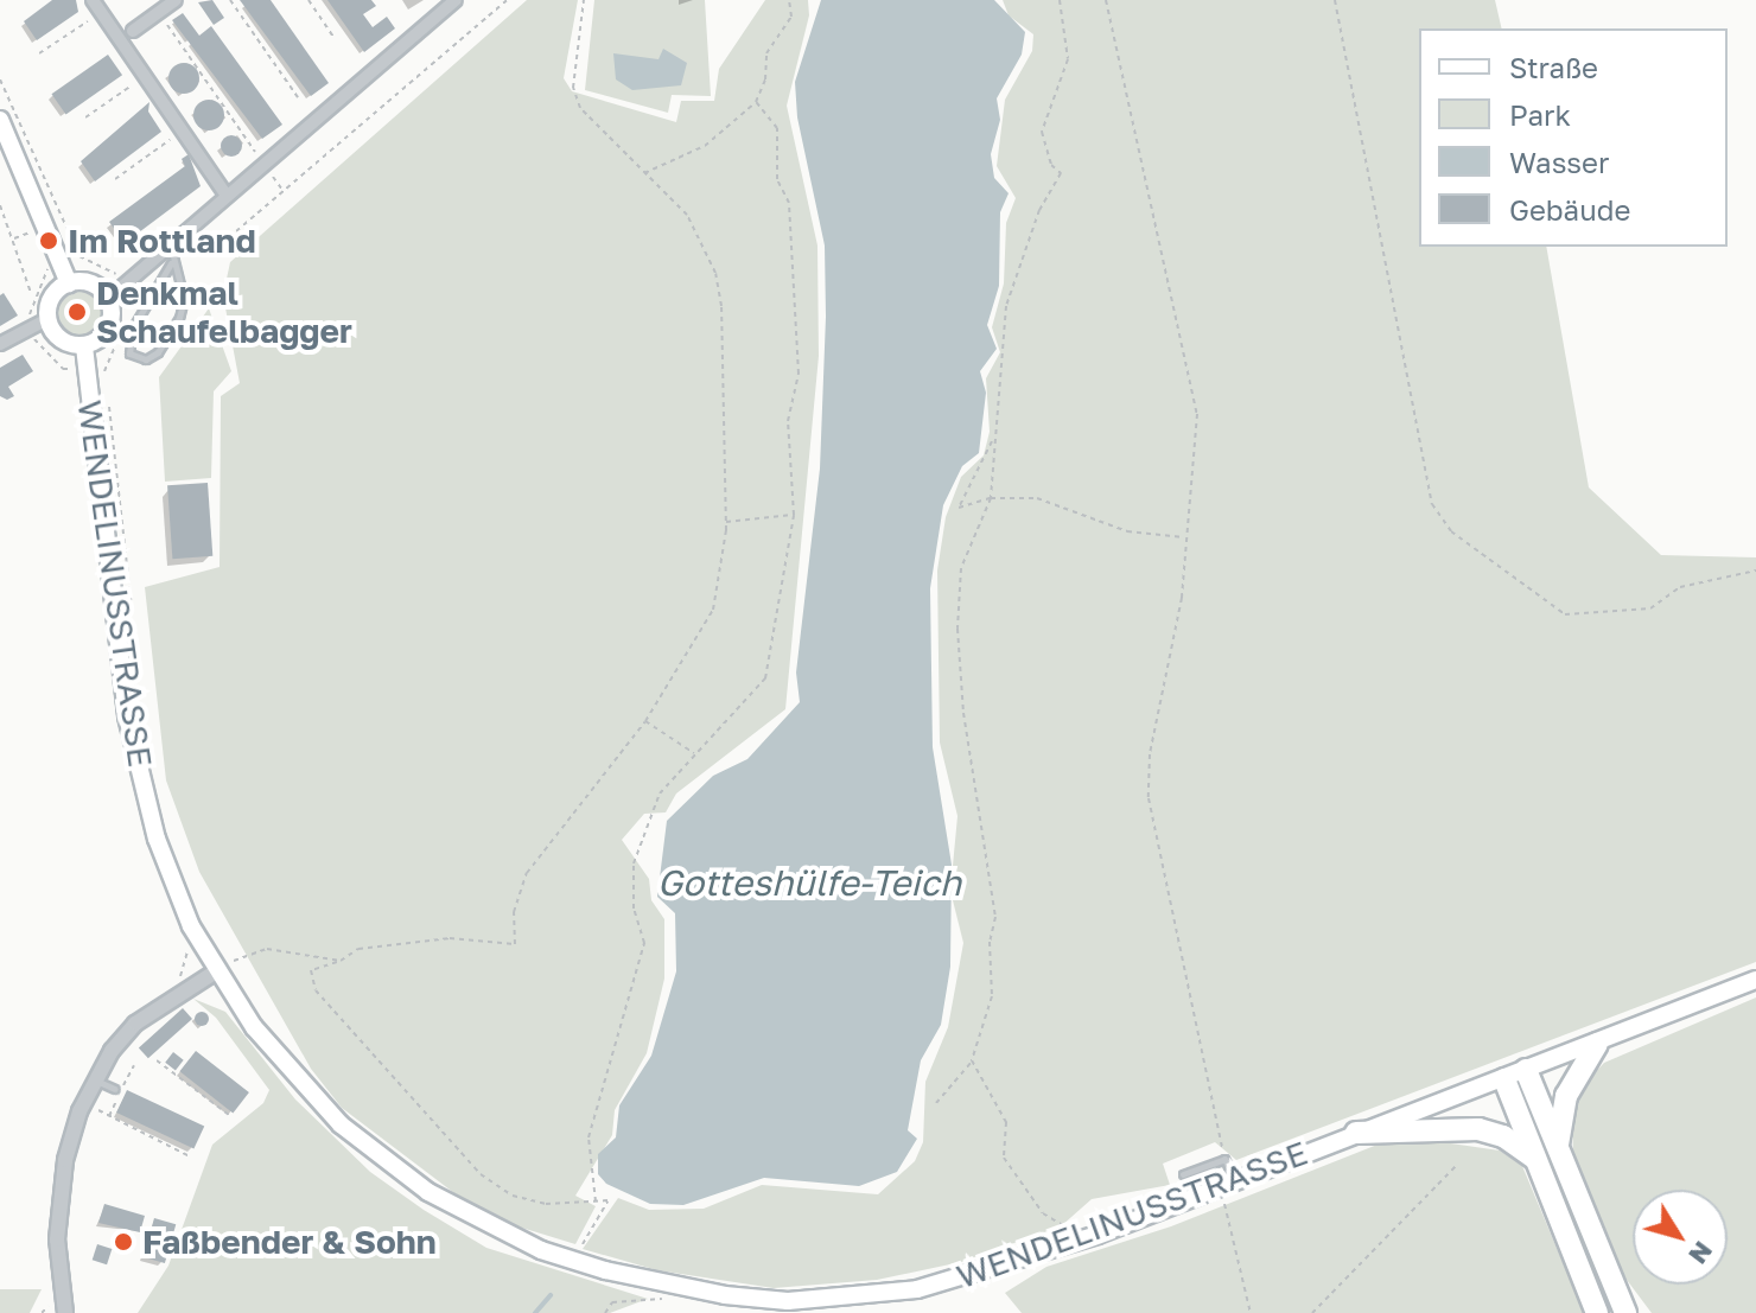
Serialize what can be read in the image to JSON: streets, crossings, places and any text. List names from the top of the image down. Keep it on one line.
{"streets":{"main road":["WENDELINUSSTRASSE"]},"water":["Gotteshülfe-Teich"],"places":["Im Rottland","Denkmal Schaufelbagger","Faßbender & Sohn"],"legend":["Straße","Park","Wasser","Gebäude"],"north":"bottom right"}
